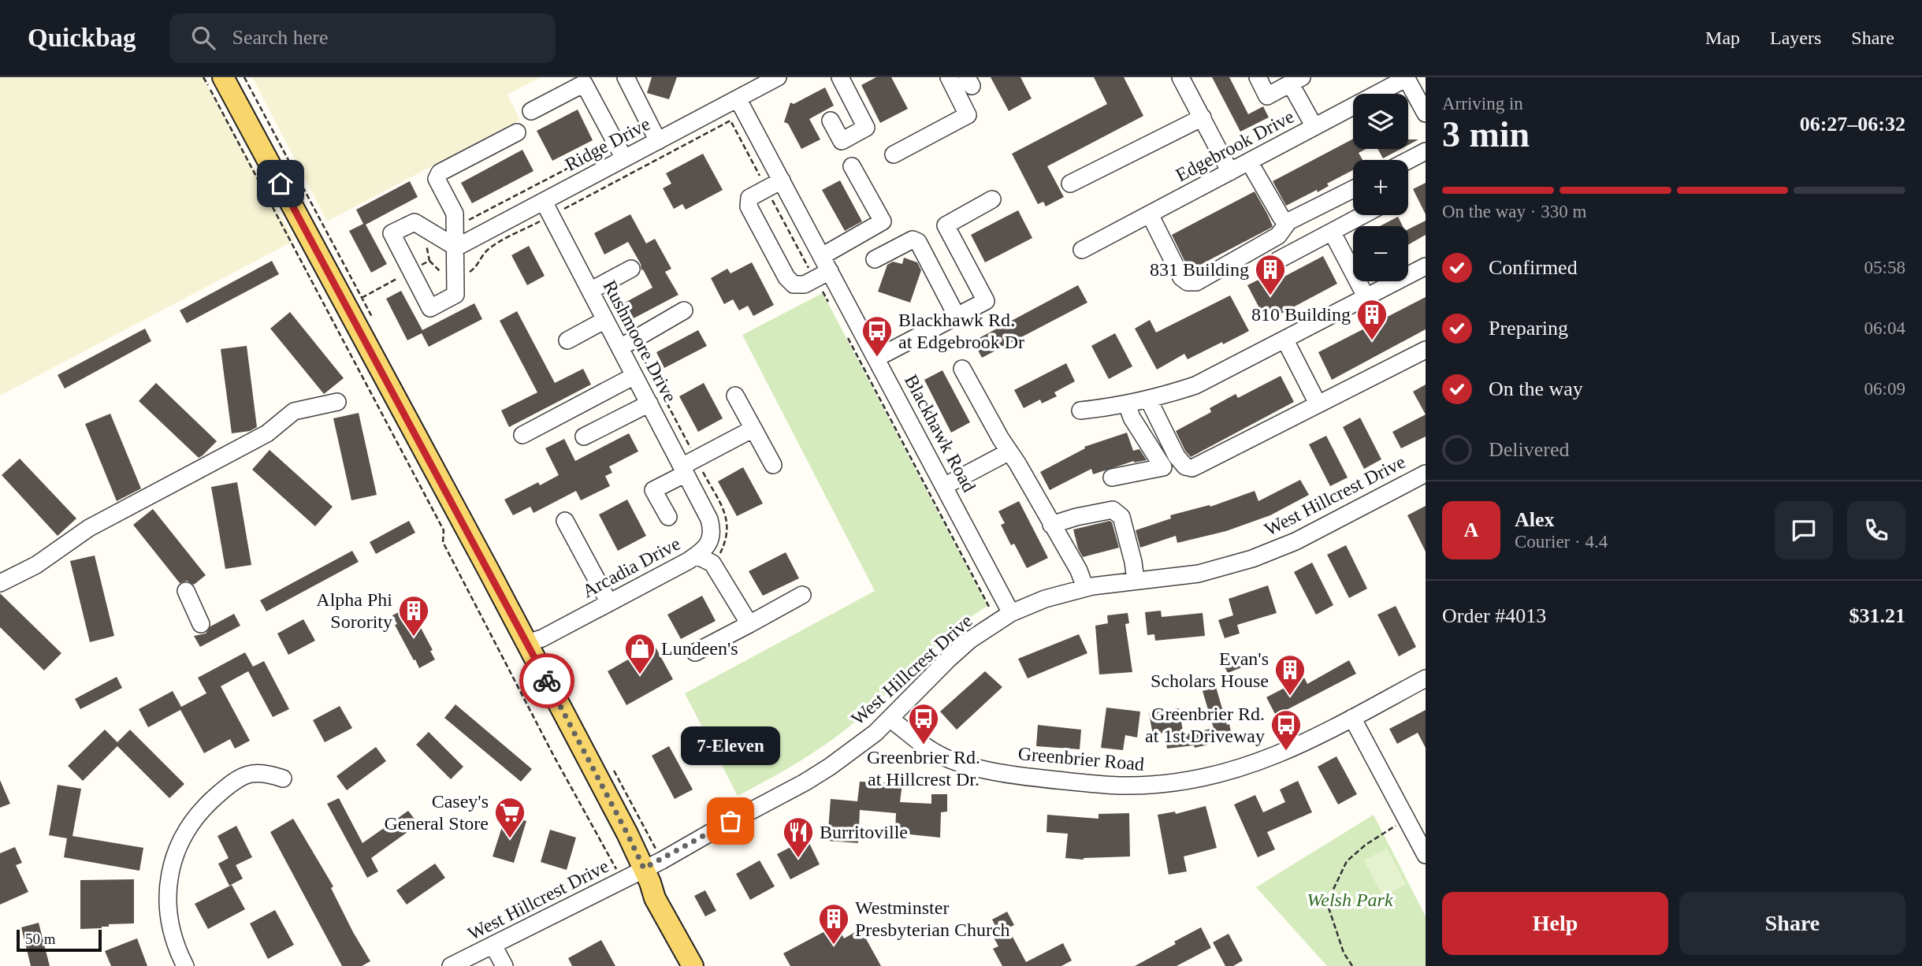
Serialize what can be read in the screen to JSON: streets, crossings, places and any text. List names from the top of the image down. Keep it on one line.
{"streets":{"street":["Ridge Drive","Edgebrook Drive","Rushmoore Drive","Blackhawk Road","West Hillcrest Drive","Arcadia Drive","Greenbrier Road"]},"crossings":[["Ridge Drive","Rushmoore Drive"],["Ridge Drive","Blackhawk Road"],["Rushmoore Drive","Arcadia Drive"],["Blackhawk Road","West Hillcrest Drive"],["West Hillcrest Drive","Greenbrier Road"]],"parks":["Welsh Park"],"places":{"building":["831 Building","810 Building","Alpha Phi Sorority","Evan's Scholars House","Westminster Presbyterian Church"],"bus stop":["Blackhawk Rd. at Edgebrook Dr","Greenbrier Rd. at Hillcrest Dr.","Greenbrier Rd. at 1st Driveway"],"shop":["Lundeen's"],"other":["7-Eleven"],"supermarket":["Casey's General Store"],"restaurant":["Burritoville"]},"scale_bar":"50 m","page":{"header":"Quickbag","search":"Search here","nav":["Map","Layers","Share"],"heading":["3 min","Arriving in","06:27–06:32"],"panel":["Alex","Courier · 4.4","Order #4013","$31.21"],"map_buttons":["+","−"],"bar":"On the way · 330 m","list":[["Confirmed","05:58"],["Preparing","06:04"],["On the way","06:09"],"Delivered"],"round":"A","bubble":"7-Eleven","buttons":["Help","Share"],"scale":"50 m"}}
